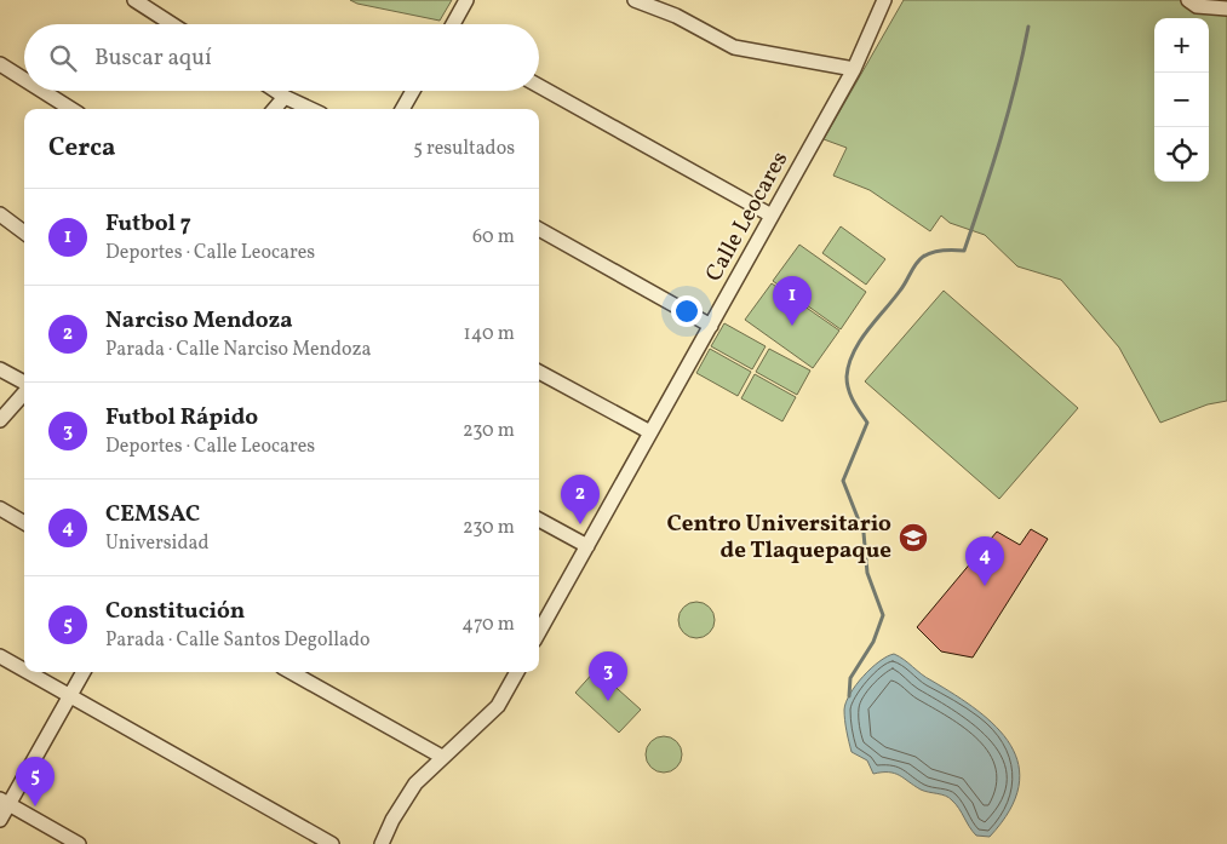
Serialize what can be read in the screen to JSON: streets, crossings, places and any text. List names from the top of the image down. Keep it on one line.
{"streets":{"street":["Calle Leocares"]},"places":{"school or university":["Centro Universitario de Tlaquepaque"]},"page":{"map_buttons":["+","−"],"search":"Buscar aquí","heading":["Cerca","5 resultados"],"list":[{"mark":"1","name":"Futbol 7","note":"Deportes · Calle Leocares","value":"60 m"},{"mark":"2","name":"Narciso Mendoza","note":"Parada · Calle Narciso Mendoza","value":"140 m"},{"mark":"3","name":"Futbol Rápido","note":"Deportes · Calle Leocares","value":"230 m"},{"mark":"4","name":"CEMSAC","note":"Universidad","value":"230 m"},{"mark":"5","name":"Constitución","note":"Parada · Calle Santos Degollado","value":"470 m"}],"pins":["1","2","4","3","5"]}}
